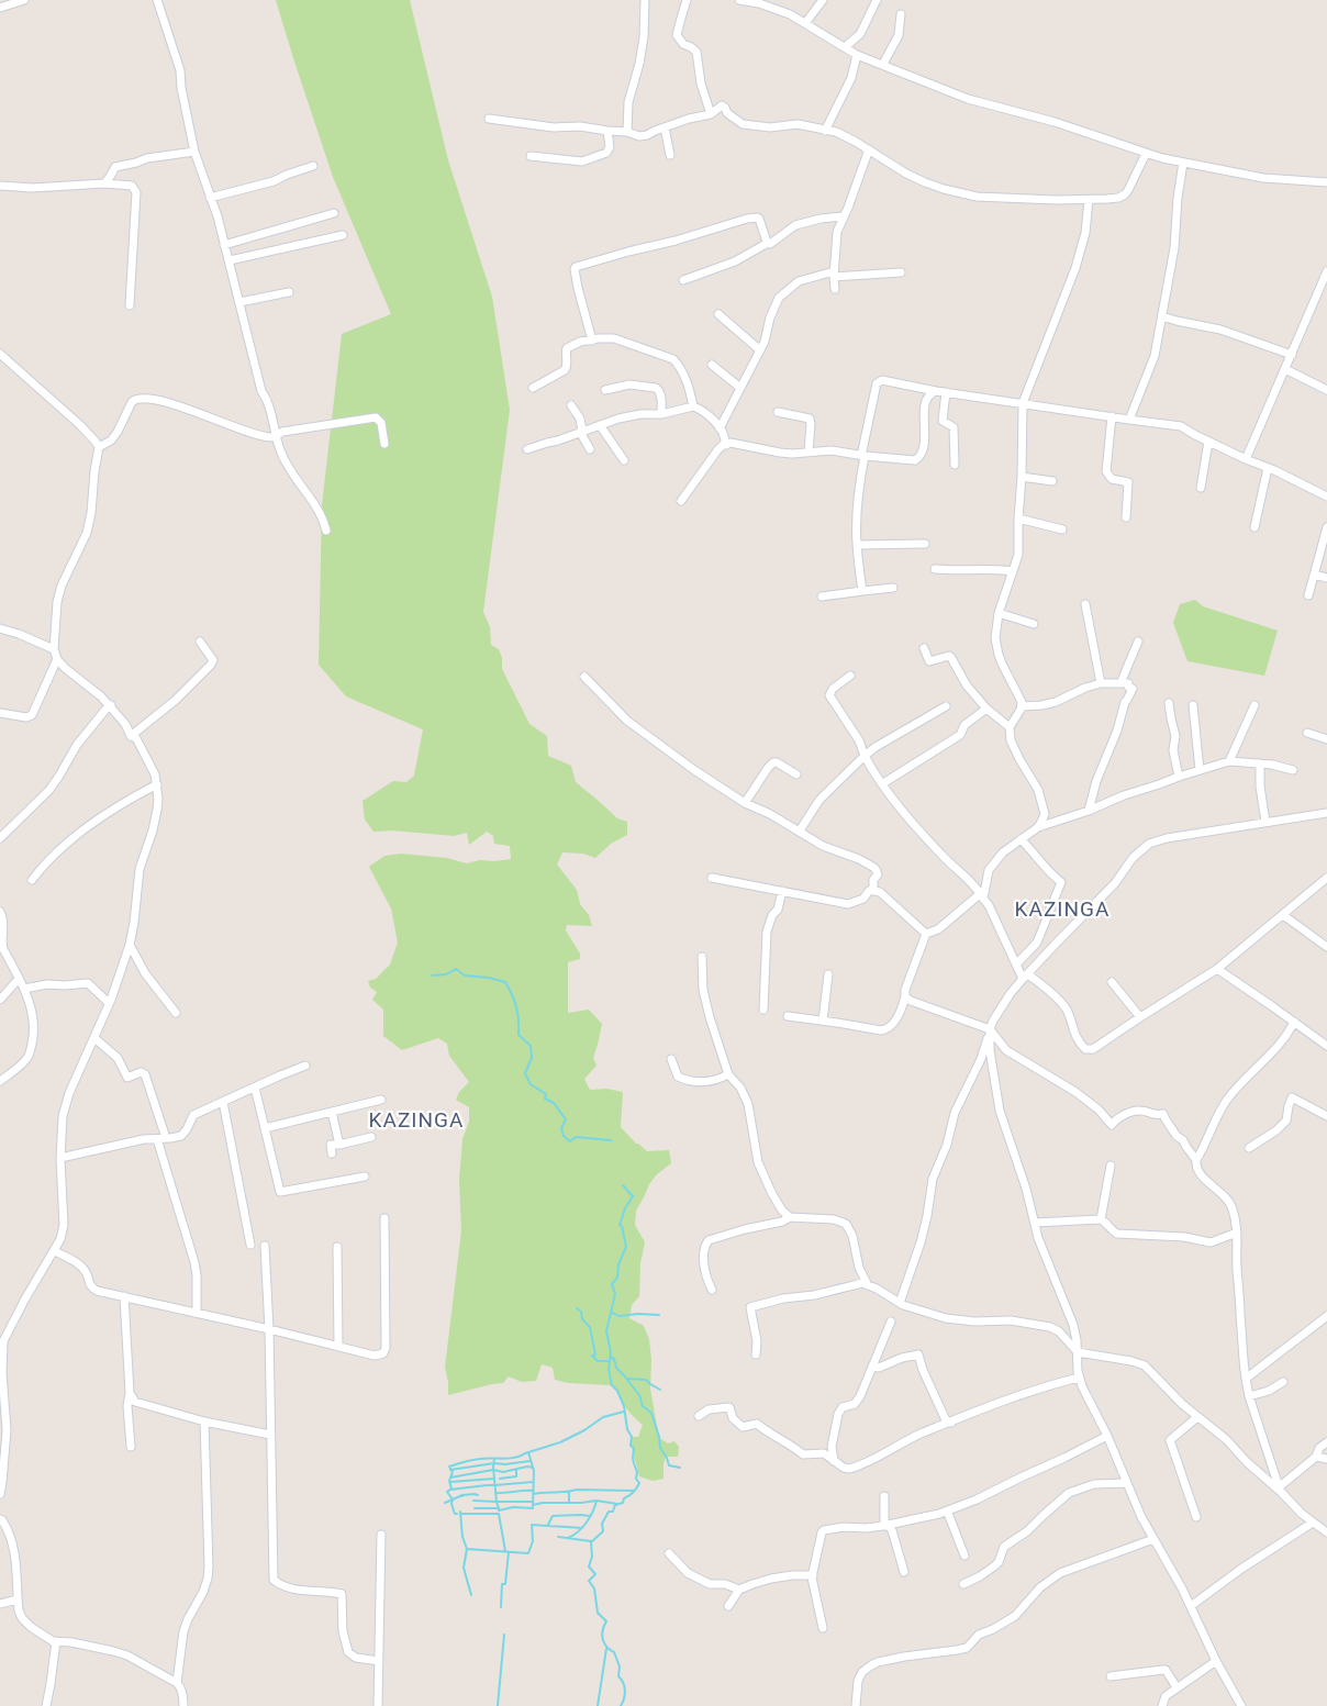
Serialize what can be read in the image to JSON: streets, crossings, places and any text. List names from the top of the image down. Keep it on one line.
{"districts":["KAZINGA","KAZINGA"]}
